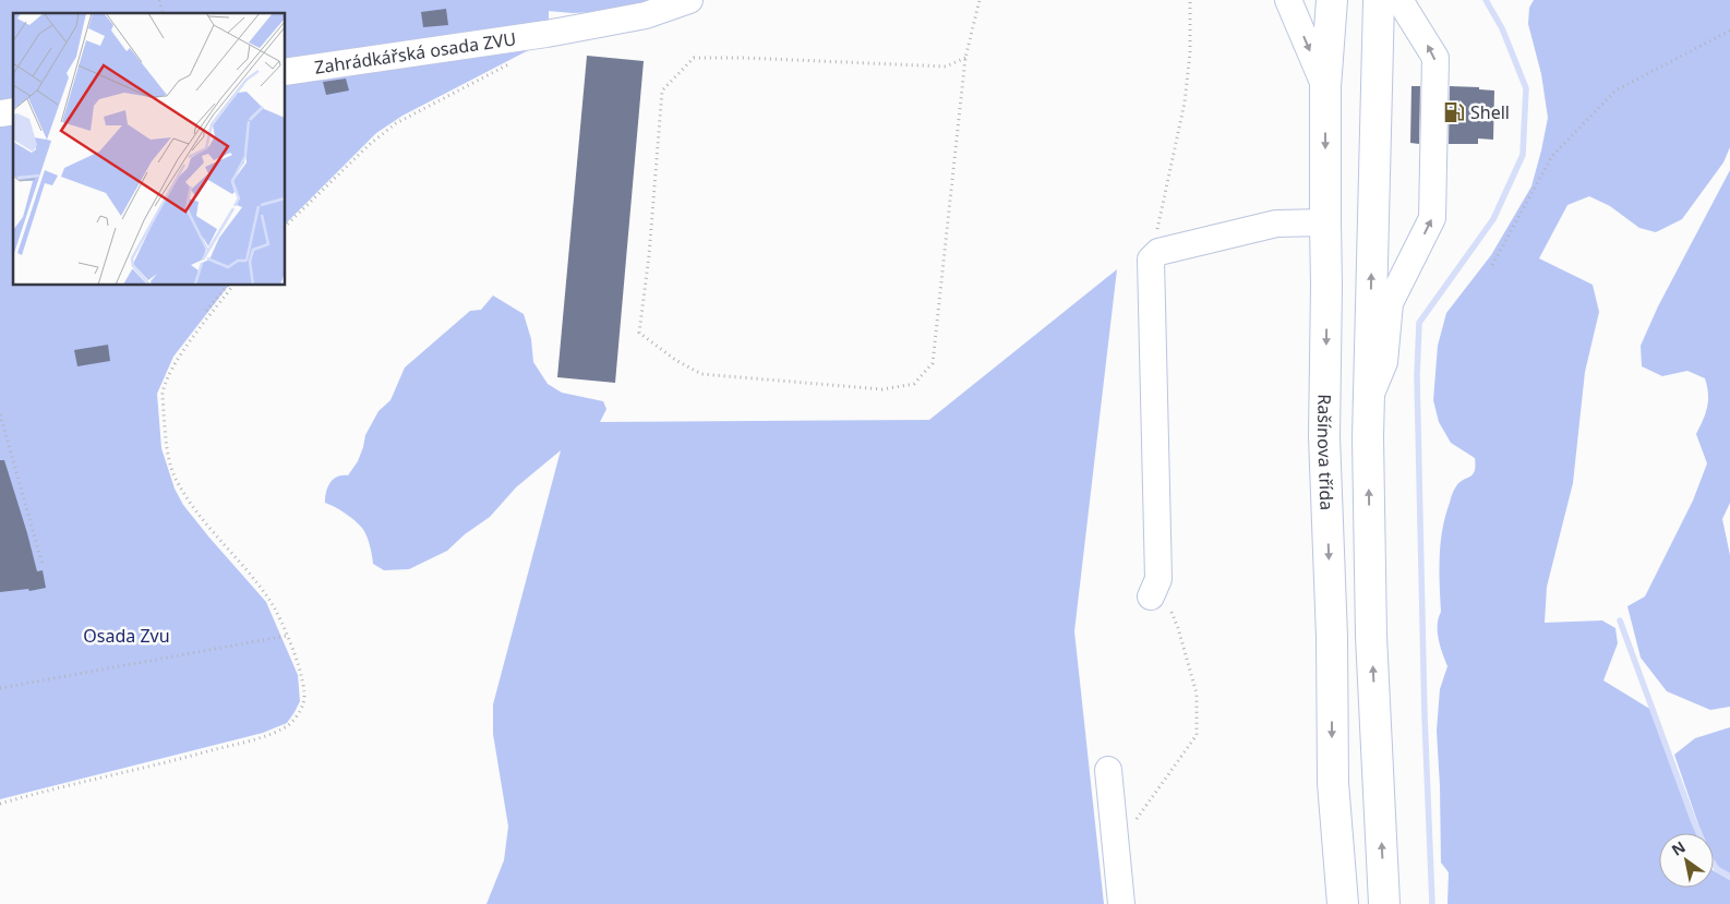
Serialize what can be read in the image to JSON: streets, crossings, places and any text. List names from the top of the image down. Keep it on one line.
{"streets":{"main road":["Rašínova třída"],"street":["Zahrádkářská osada ZVU"]},"parks":["Osada Zvu"],"places":{"fuel station":["Shell"]},"north":"top left"}
